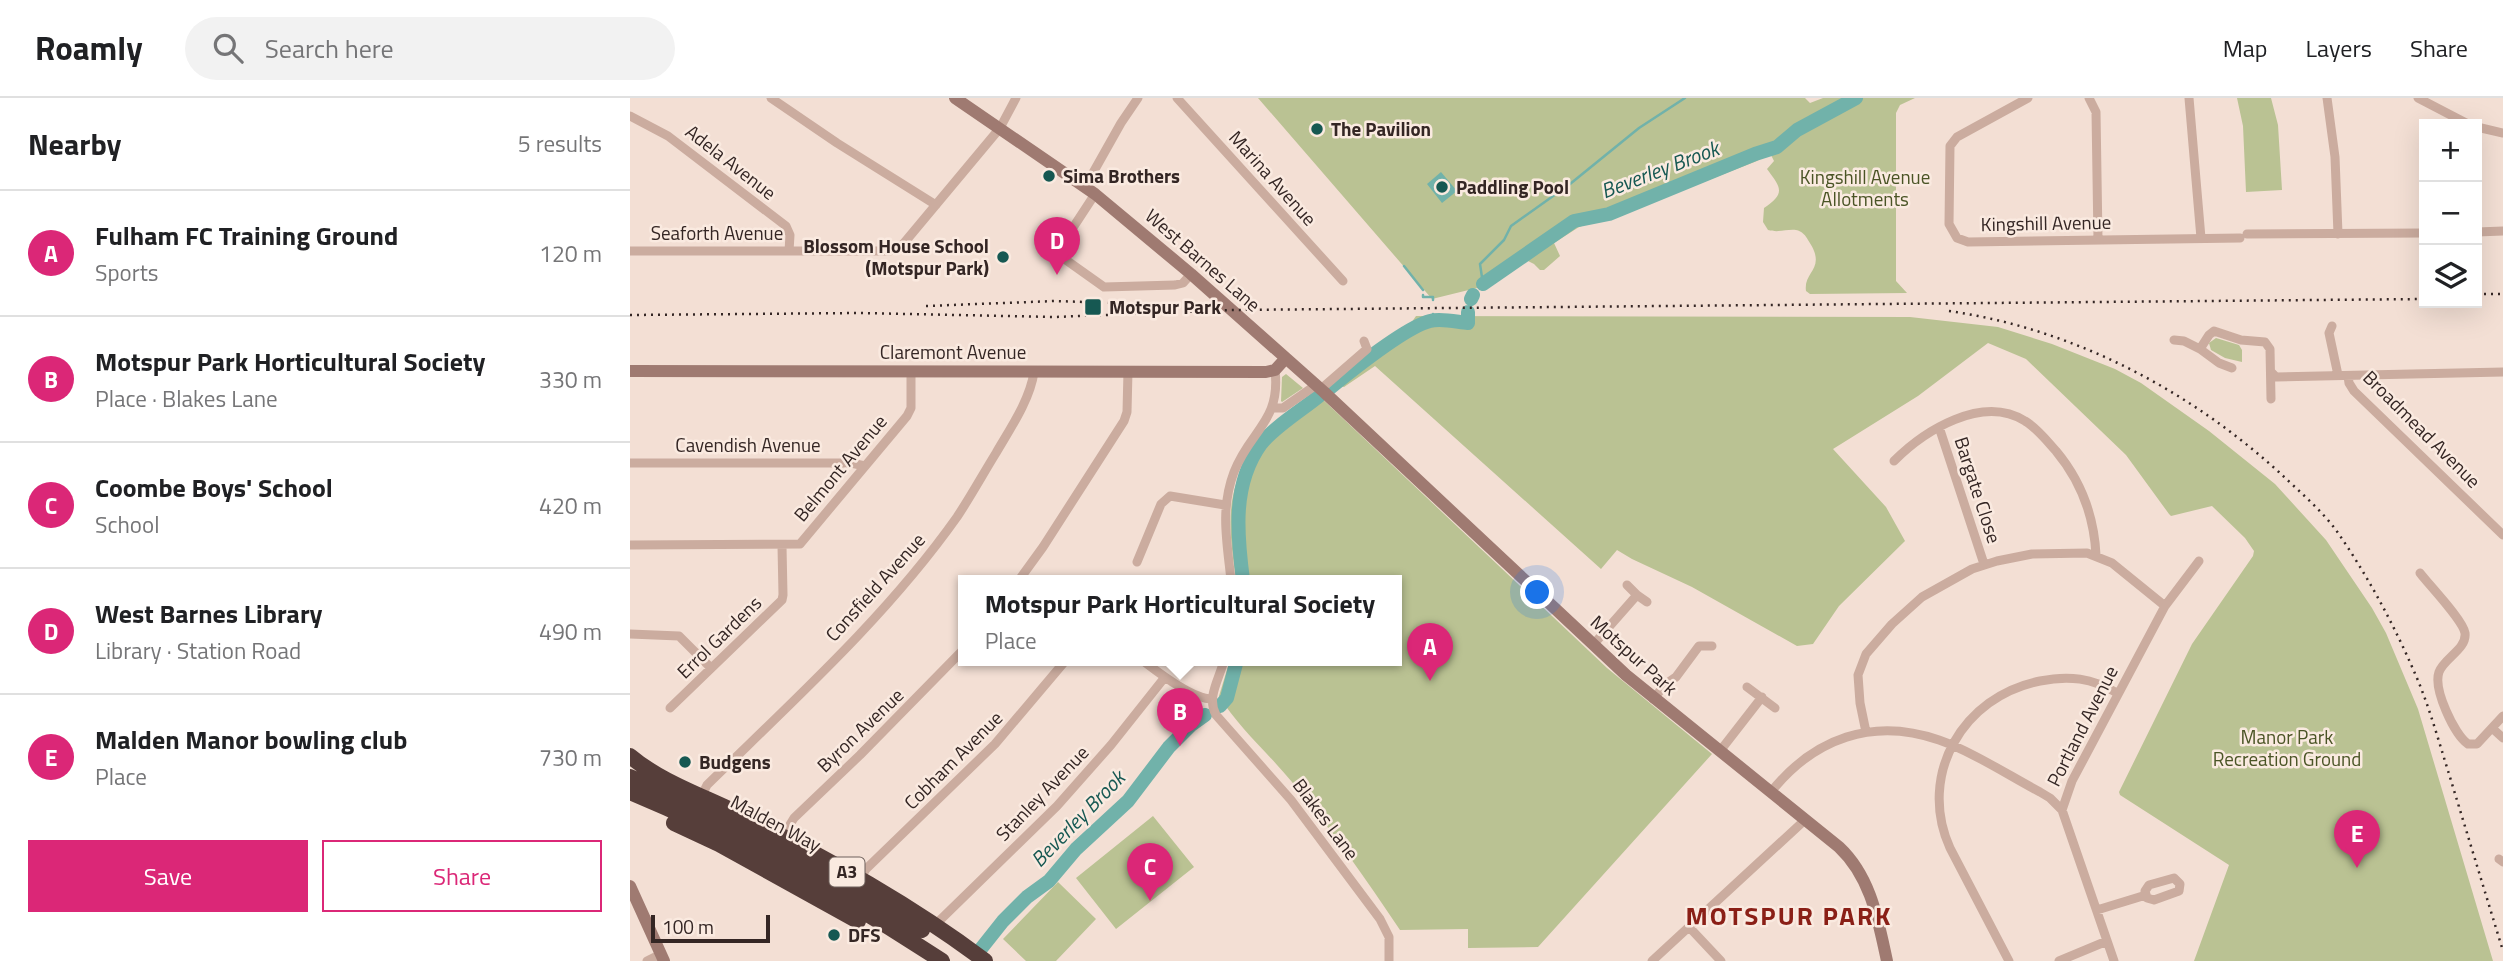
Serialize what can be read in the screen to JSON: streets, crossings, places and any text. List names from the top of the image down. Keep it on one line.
{"streets":{"highway":["Malden Way","A3"],"street":["Adela Avenue","Marina Avenue","Kingshill Avenue","Seaforth Avenue","West Barnes Lane","Claremont Avenue","Broadmead Avenue","Cavendish Avenue","Belmont Avenue","Bargate Close","Consfield Avenue","Errol Gardens","Motspur Park","Portland Avenue","Byron Avenue","Cobham Avenue","Stanley Avenue","Blakes Lane"]},"crossings":[["Adela Avenue","Seaforth Avenue"],["Seaforth Avenue","West Barnes Lane"],["West Barnes Lane","Motspur Park"],["Claremont Avenue","Belmont Avenue"],["Claremont Avenue","Consfield Avenue"],["Cavendish Avenue","Belmont Avenue"],["Belmont Avenue","Errol Gardens"],["Consfield Avenue","A3"],["Byron Avenue","A3"],["Cobham Avenue","A3"],["Stanley Avenue","A3"]],"districts":["MOTSPUR PARK"],"water":["Beverley Brook"],"parks":["Kingshill Avenue Allotments","Manor Park Recreation Ground"],"places":{"other":["The Pavilion","Sima Brothers","Paddling Pool","Blossom House School (Motspur Park)","Budgens","DFS"],"transit":["Motspur Park"]},"scale_bar":"100 m","page":{"header":"Roamly","search":"Search here","nav":["Map","Layers","Share"],"heading":["Nearby","5 results"],"map_buttons":["+","−"],"list":[{"mark":"A","name":"Fulham FC Training Ground","note":"Sports","value":"120 m"},{"mark":"B","name":"Motspur Park Horticultural Society","note":"Place · Blakes Lane","value":"330 m"},{"mark":"C","name":"Coombe Boys' School","note":"School","value":"420 m"},{"mark":"D","name":"West Barnes Library","note":"Library · Station Road","value":"490 m"},{"mark":"E","name":"Malden Manor bowling club","note":"Place","value":"730 m"}],"pins":["D","A","B","E","C"],"popup":["Motspur Park Horticultural Society","Place"],"buttons":["Save","Share"],"scale":"100 m"}}
